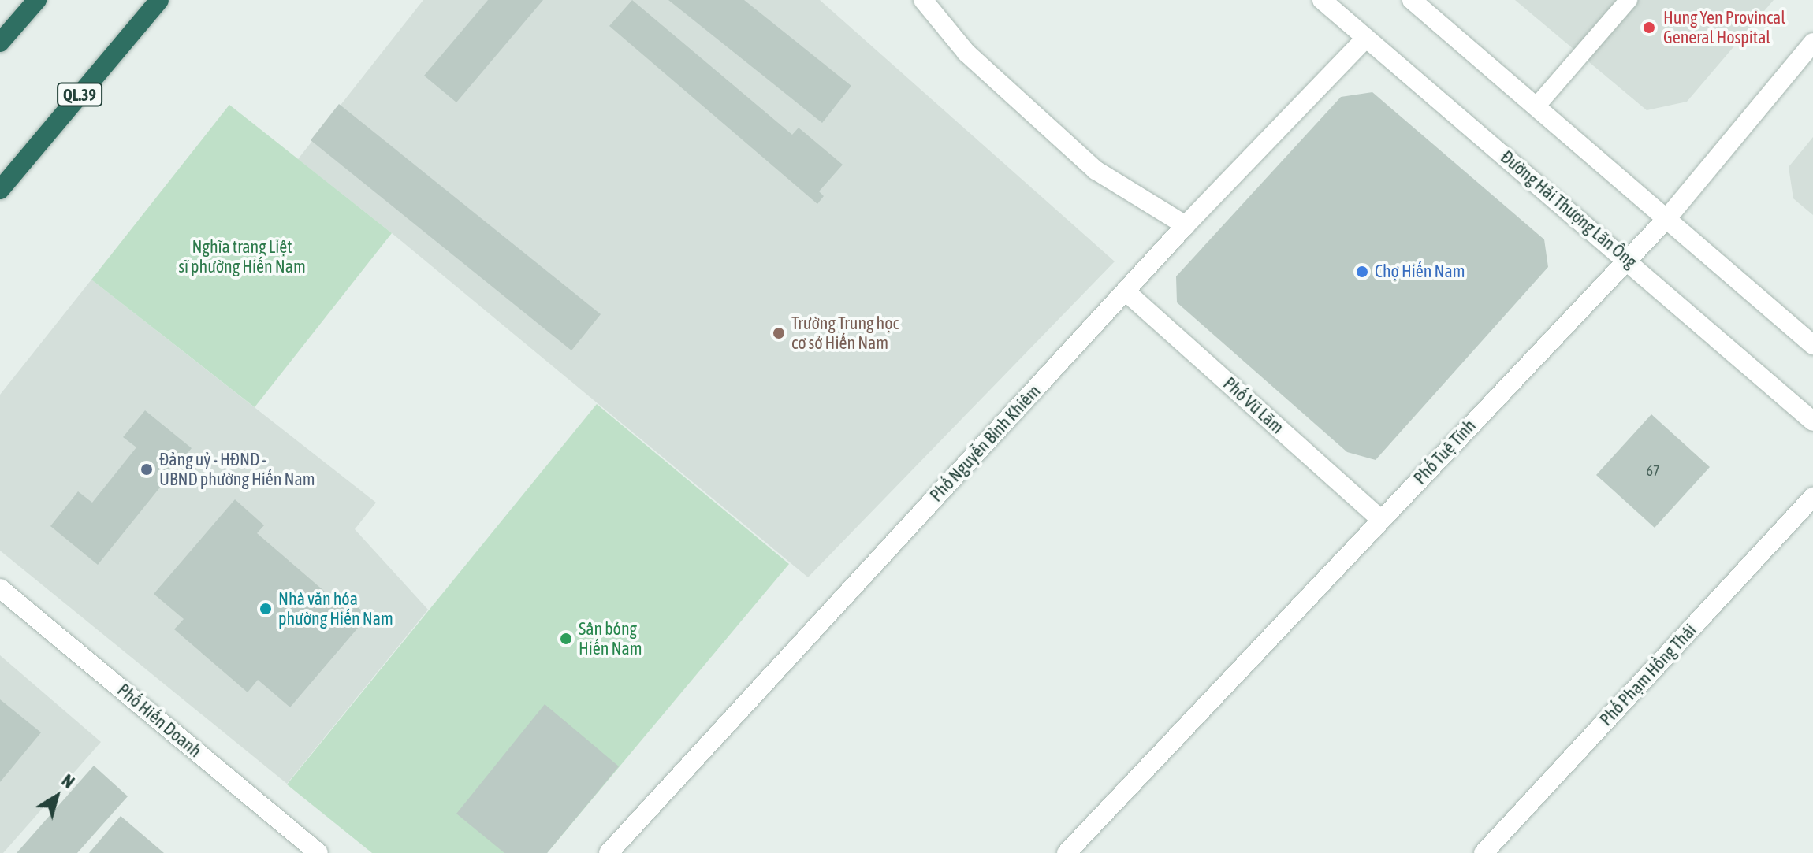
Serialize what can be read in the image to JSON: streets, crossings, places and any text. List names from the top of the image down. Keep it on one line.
{"streets":{"highway":["QL.39"],"street":["Đường Hải Thượng Lãn Ông","Phố Vũ Lãm","Phố Nguyễn Bỉnh Khiêm","Phố Tuệ Tĩnh","Phố Phạm Hồng Thái","Phố Hiến Doanh"]},"crossings":[["Đường Hải Thượng Lãn Ông","Phố Nguyễn Bỉnh Khiêm"],["Đường Hải Thượng Lãn Ông","Phố Tuệ Tĩnh"],["Phố Vũ Lãm","Phố Nguyễn Bỉnh Khiêm"],["Phố Vũ Lãm","Phố Tuệ Tĩnh"]],"parks":["Nghĩa trang Liệt sĩ phường Hiến Nam"],"places":["Hung Yen Provincal General Hospital","Chợ Hiến Nam","Trường Trung học cơ sở Hiến Nam","Đảng uỷ - HĐND - UBND phường Hiến Nam","Nhà văn hóa phường Hiến Nam","Sân bóng Hiến Nam"],"house_numbers":["67"],"north":"top right"}
